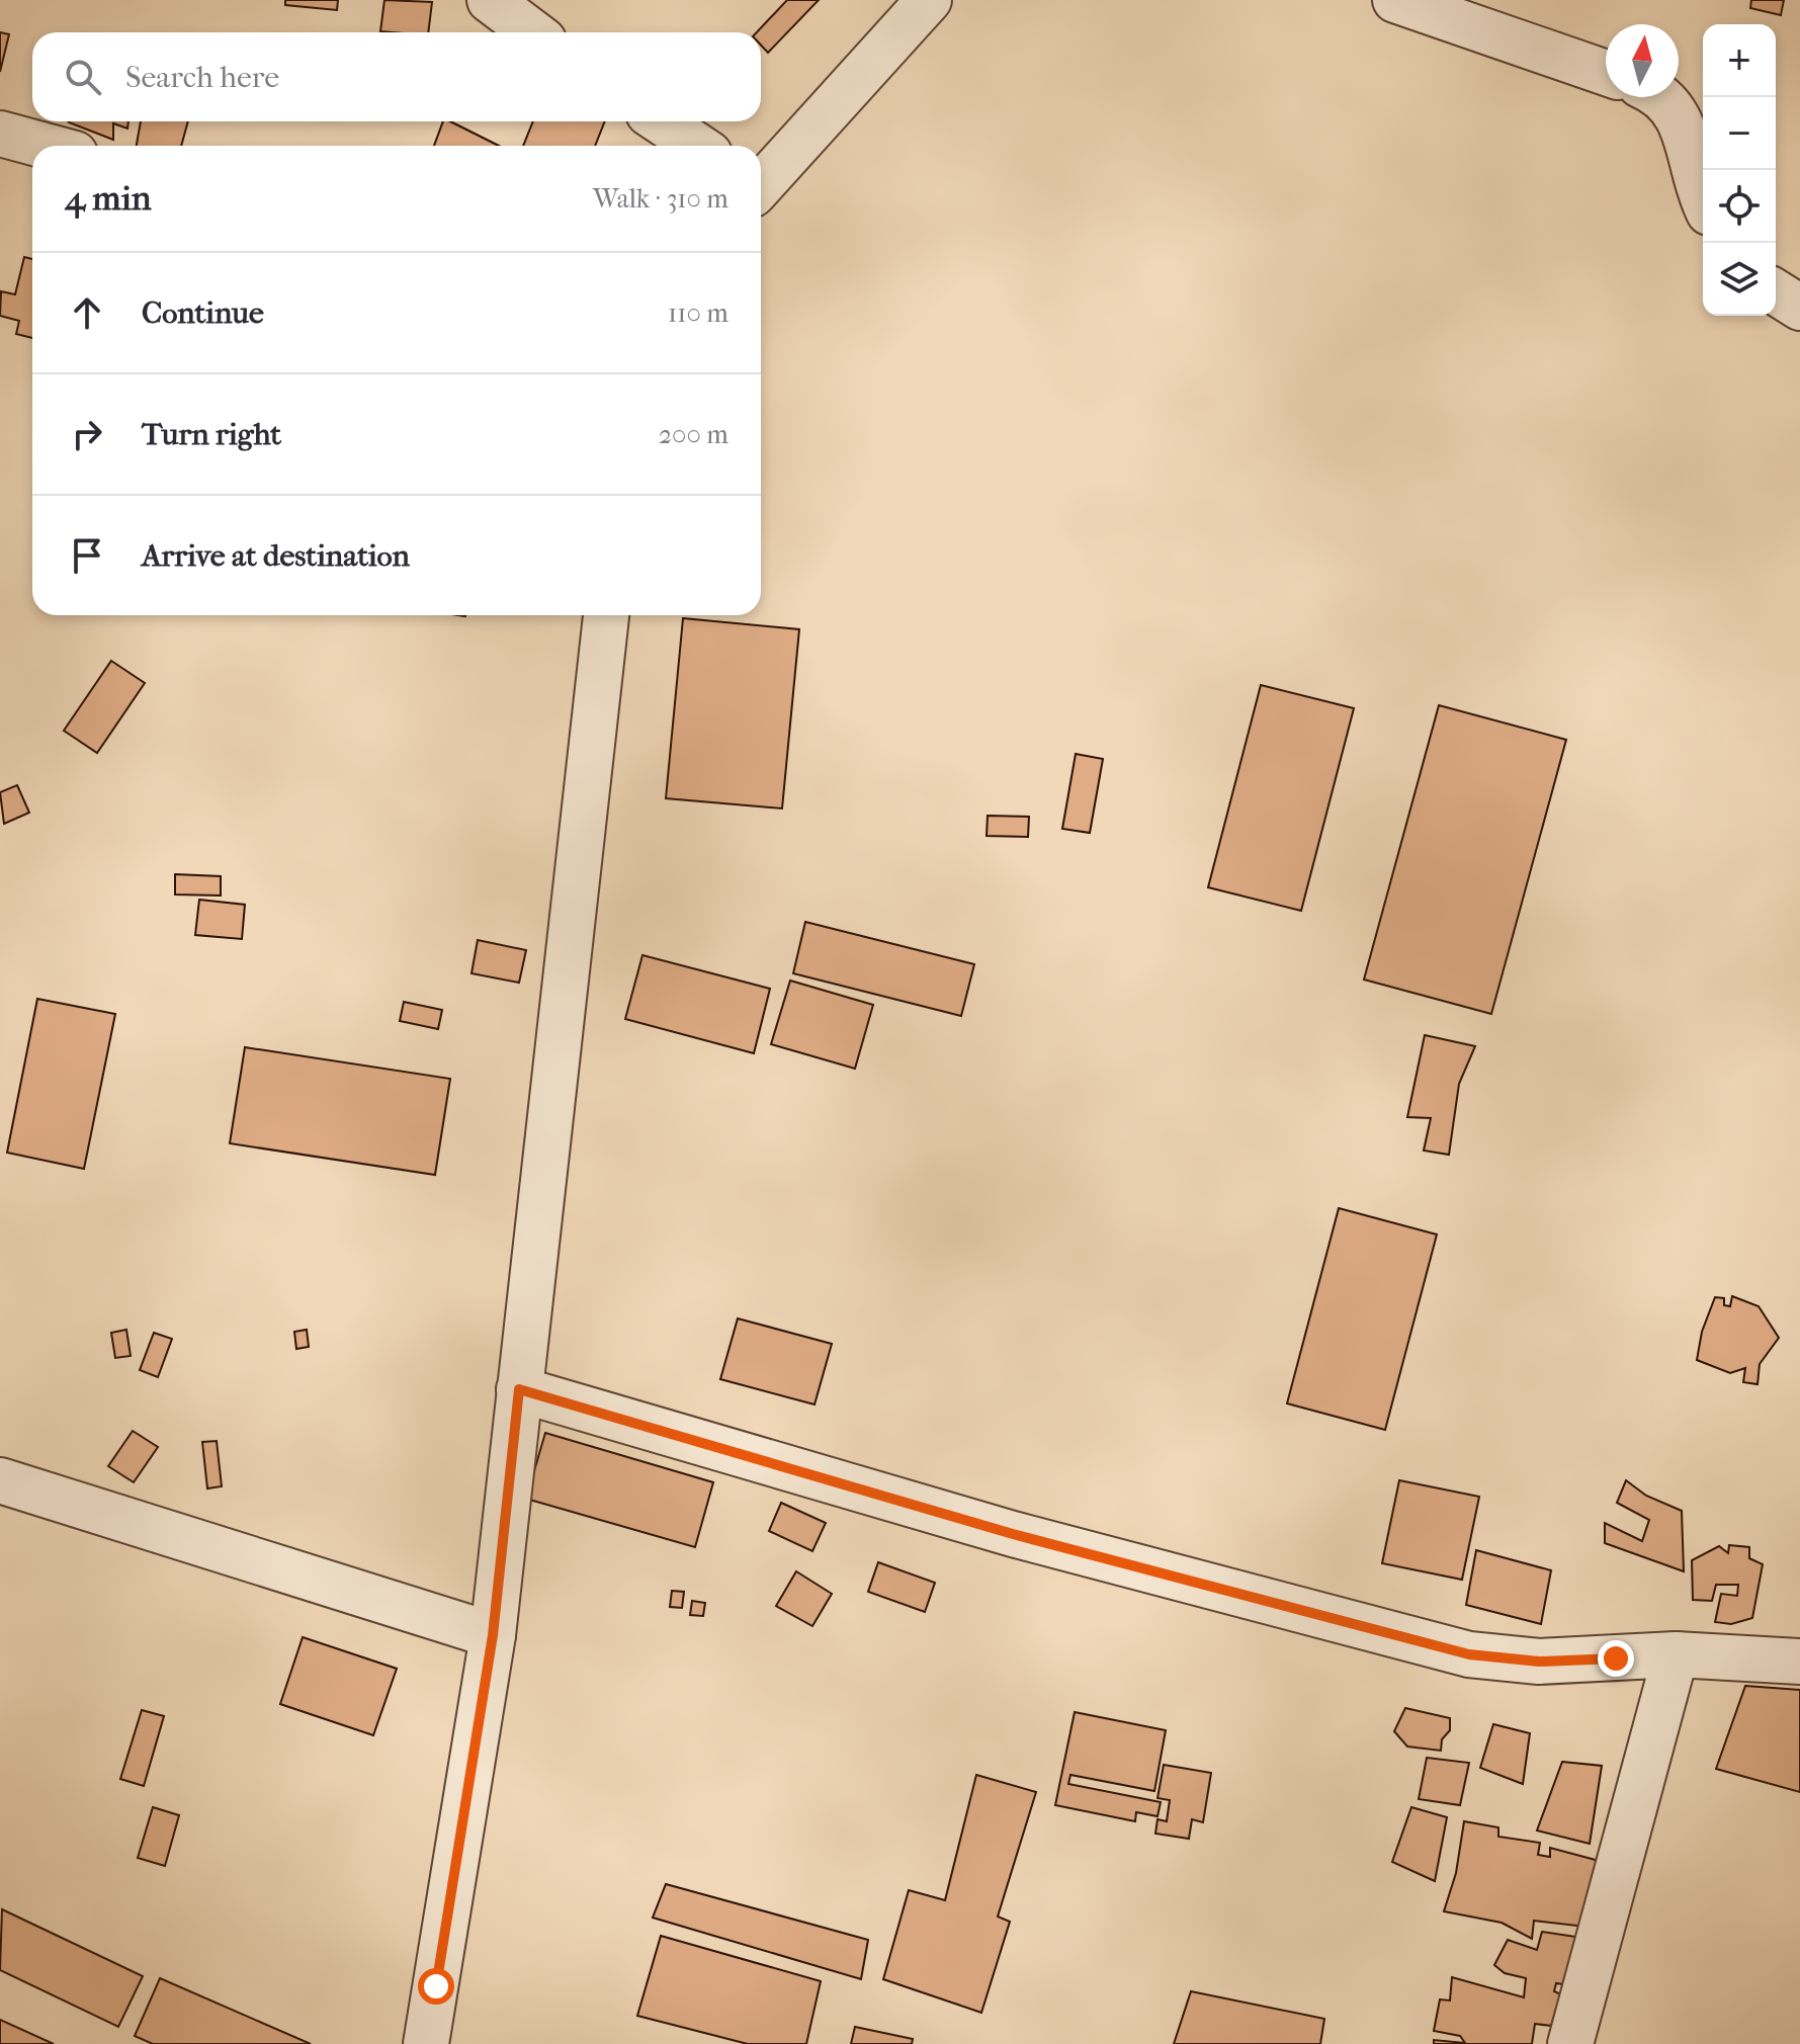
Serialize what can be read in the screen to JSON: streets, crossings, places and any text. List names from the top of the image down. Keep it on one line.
{"north":"top","page":{"map_buttons":["+","−"],"search":"Search here","heading":["4 min","Walk · 310 m"],"list":[["Continue","110 m"],["Turn right","200 m"],"Arrive at destination"]}}
